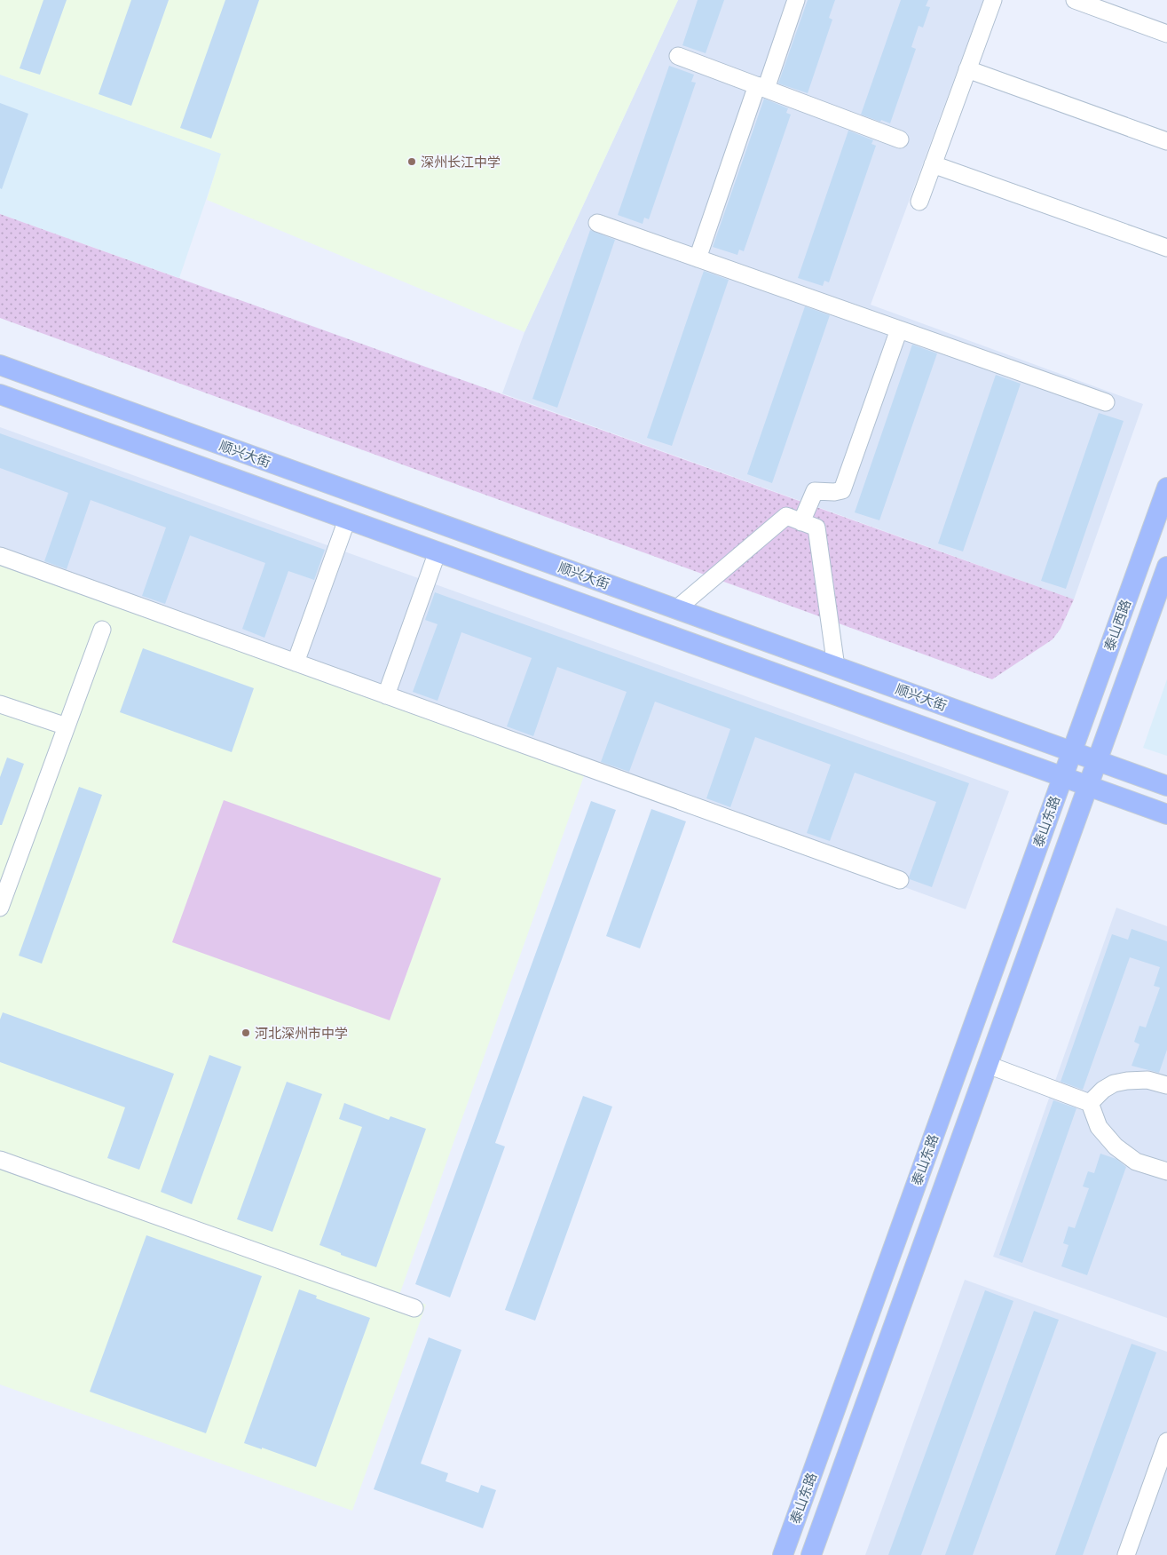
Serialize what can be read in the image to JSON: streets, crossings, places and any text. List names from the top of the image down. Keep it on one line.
{"streets":{"main road":["顺兴大街","泰山西路","泰山东路"]},"crossings":[["顺兴大街","泰山西路"],["顺兴大街","泰山东路"],["泰山西路","泰山东路"]],"places":["深州长江中学","河北深州市中学"]}
